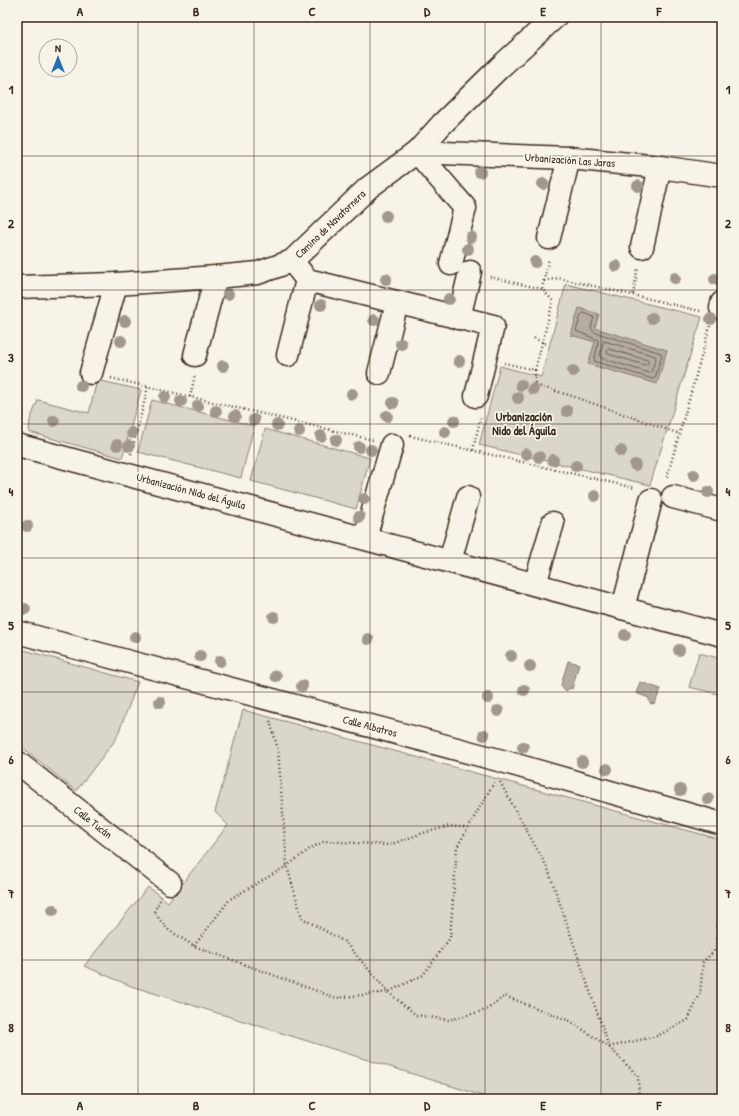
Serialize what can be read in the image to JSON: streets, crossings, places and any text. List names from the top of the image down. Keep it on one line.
{"streets":{"street":["Urbanización Las Jaras","Camino de Navatornera","Urbanización Nido del Águila","Calle Albatros","Calle Tucán"]},"crossings":[["Urbanización Las Jaras","Camino de Navatornera"]],"districts":["Urbanización Nido del Águila"],"north":"top","grid":{"columns":["A","B","C","D","E","F"],"rows":["1","2","3","4","5","6","7","8"]}}
